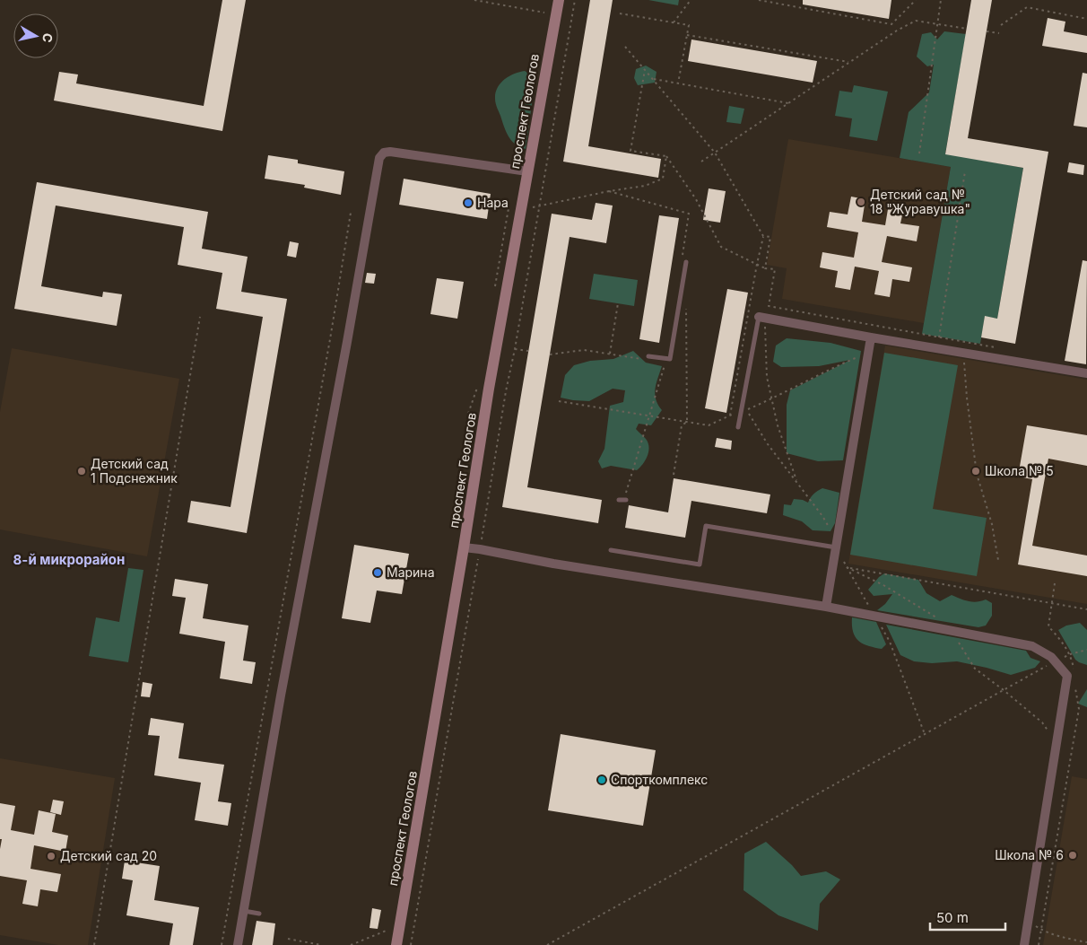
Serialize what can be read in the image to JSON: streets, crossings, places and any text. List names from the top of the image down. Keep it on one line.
{"streets":{"street":["проспект Геологов"]},"districts":["8-й микрорайон"],"places":["Детский сад № 18 \"Журавушка\"","Нара","Детский сад 1 Подснежник","Школа № 5","Марина","Спорткомплекс","Школа № 6","Детский сад 20"],"scale_bar":"50 m","north":"right"}
